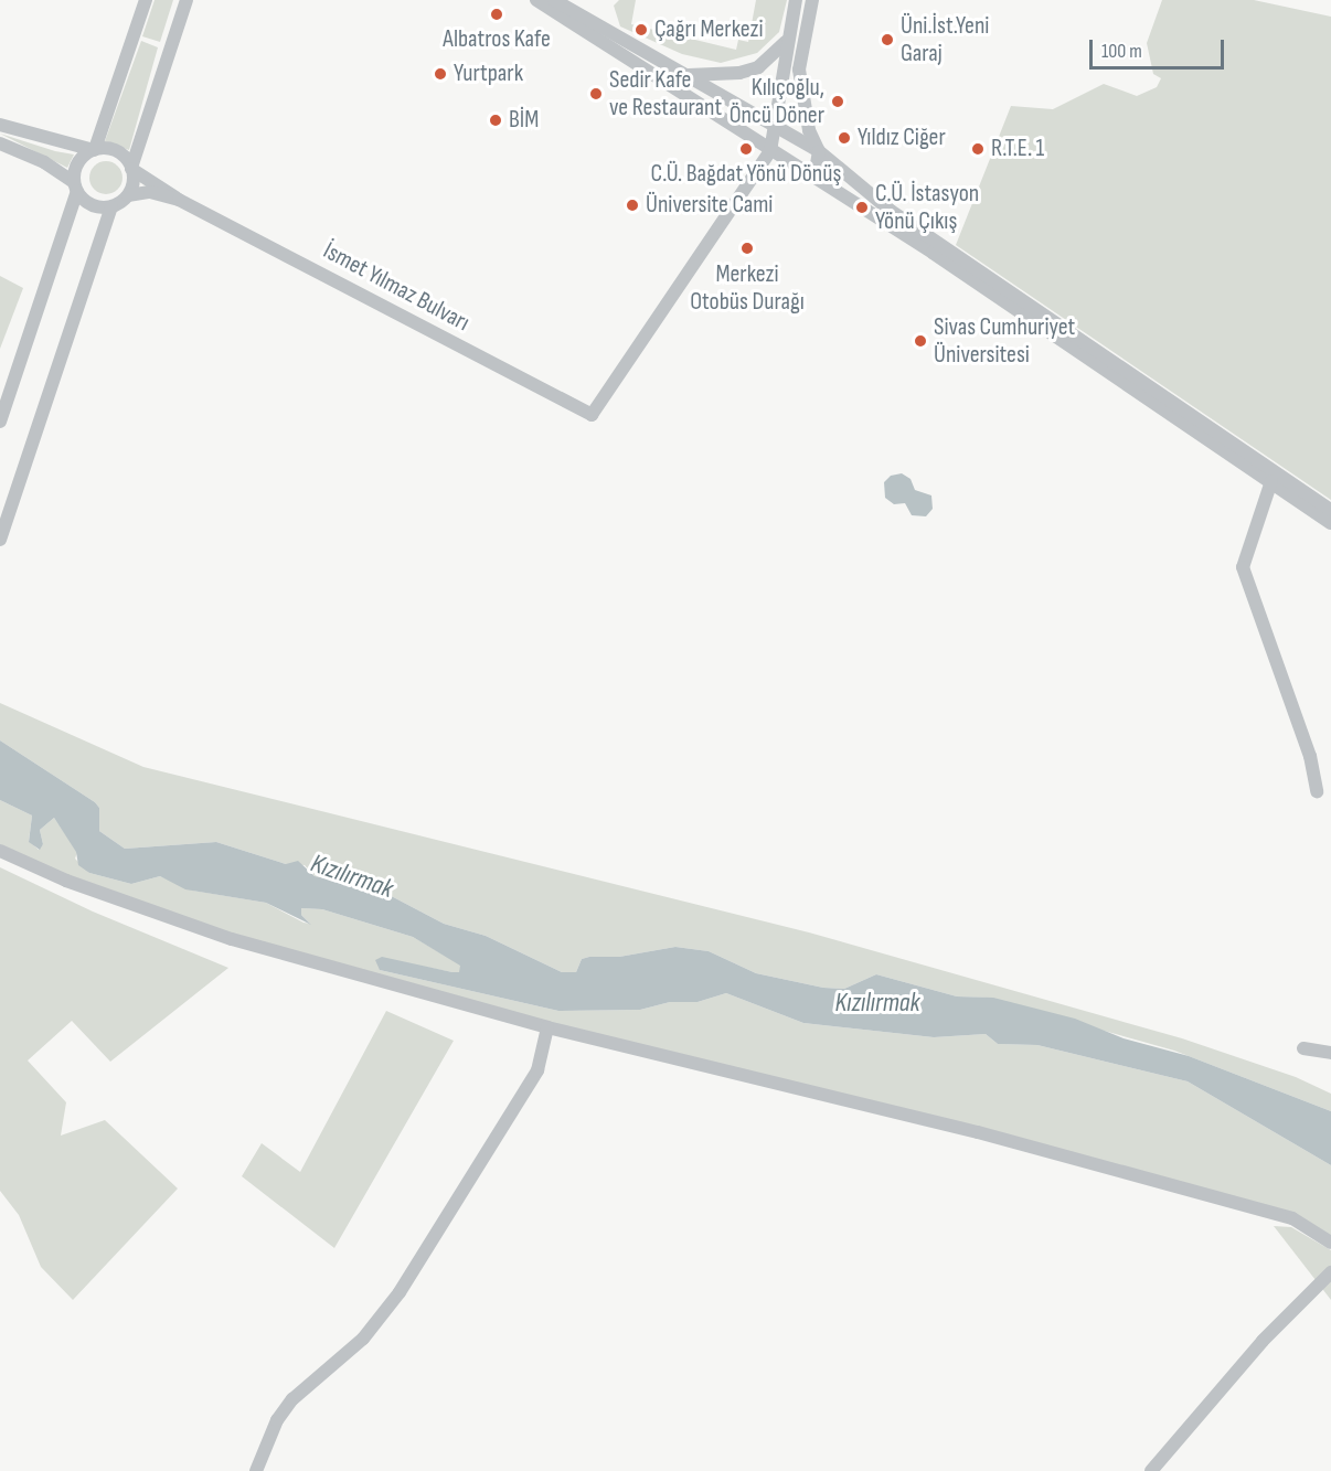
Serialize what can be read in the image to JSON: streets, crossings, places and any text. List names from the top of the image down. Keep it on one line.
{"streets":{"street":["İsmet Yılmaz Bulvarı"]},"water":["Kızılırmak"],"places":["Albatros Kafe","Çağrı Merkezi","Üni.İst.Yeni Garaj","Yurtpark","Sedir Kafe ve Restaurant","Kılıçoğlu, Öncü Döner","BİM","Yıldız Ciğer","C.Ü. Bağdat Yönü Dönüş","R.T.E. 1","Üniversite Cami","C.Ü. İstasyon Yönü Çıkış","Merkezi Otobüs Durağı","Sivas Cumhuriyet Üniversitesi"],"scale_bar":"100 m"}
